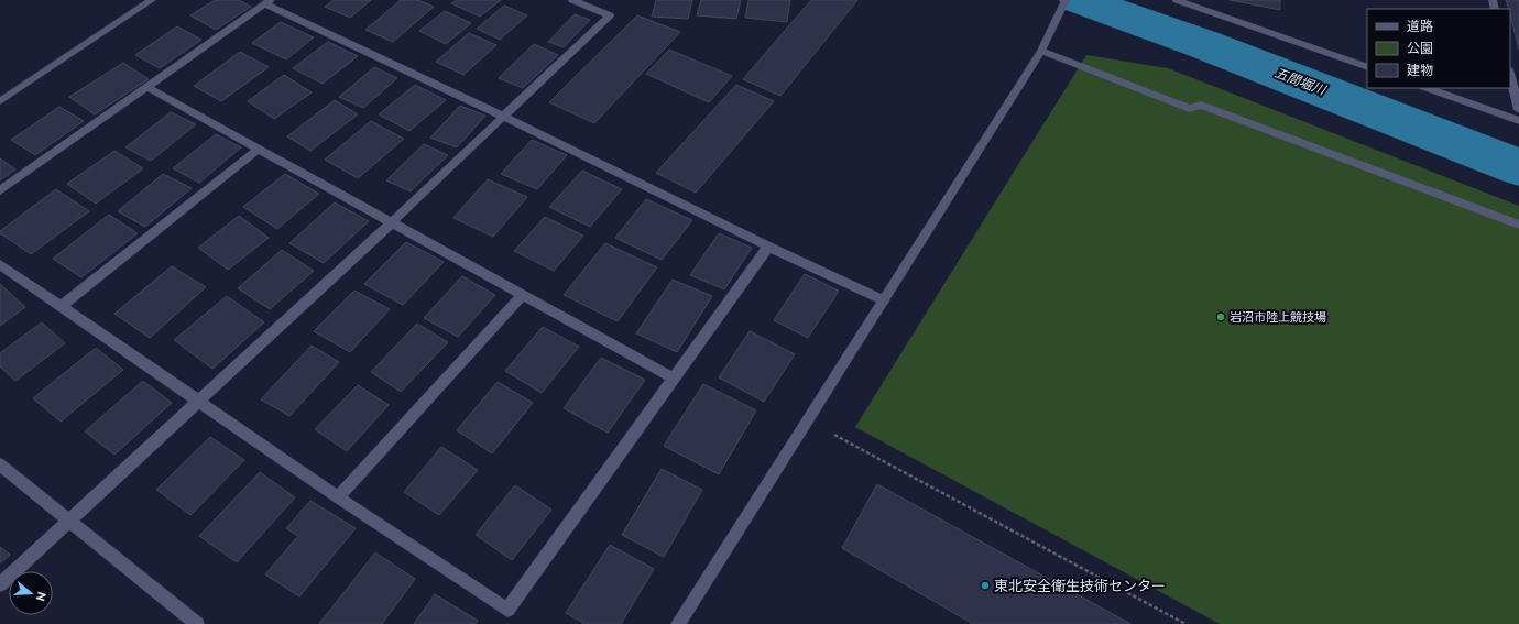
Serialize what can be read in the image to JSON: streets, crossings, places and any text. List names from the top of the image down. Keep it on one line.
{"water":["五間堀川"],"places":["岩沼市陸上競技場","東北安全衛生技術センター"],"legend":["道路","公園","建物"],"north":"right"}
